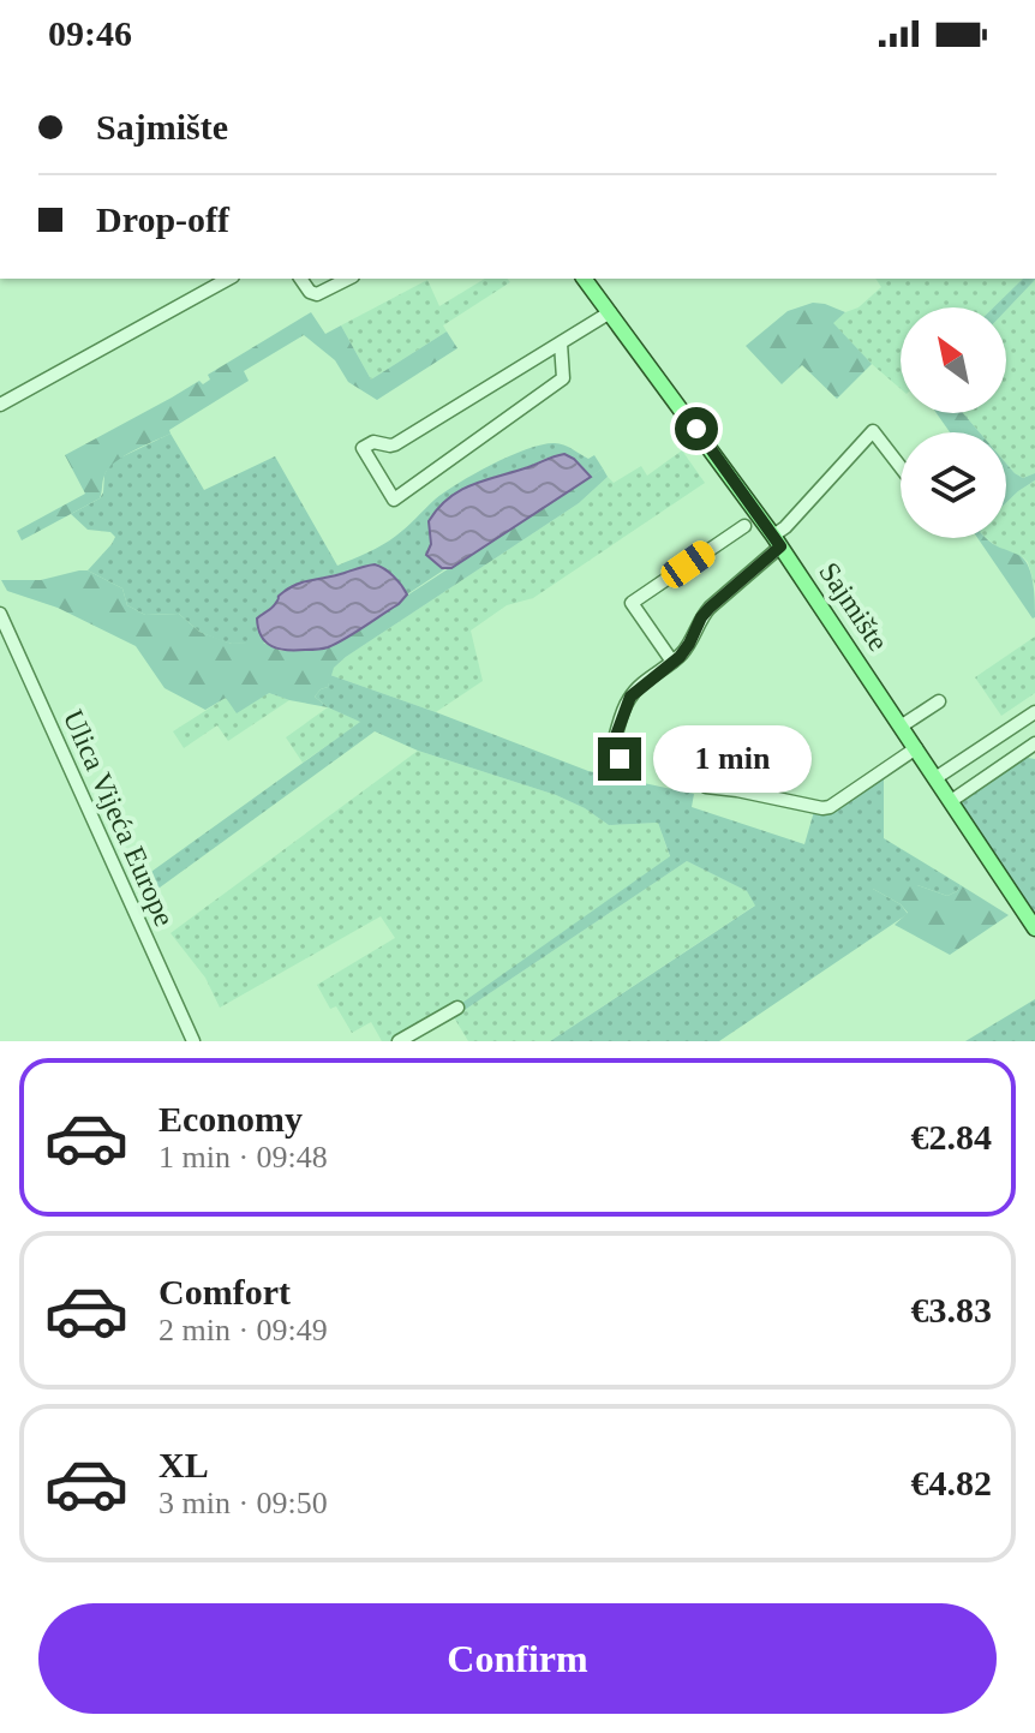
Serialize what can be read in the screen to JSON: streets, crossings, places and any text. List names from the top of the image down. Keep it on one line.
{"streets":{"main road":["Sajmište"],"street":["Ulica Vijeća Europe"]},"north":"top left","page":{"status":"09:46","banner":["Sajmište","Drop-off"],"bubble":"1 min","list":[{"name":"Economy","note":"1 min · 09:48","value":"€2.84"},{"name":"Comfort","note":"2 min · 09:49","value":"€3.83"},{"name":"XL","note":"3 min · 09:50","value":"€4.82"}],"buttons":"Confirm"}}
